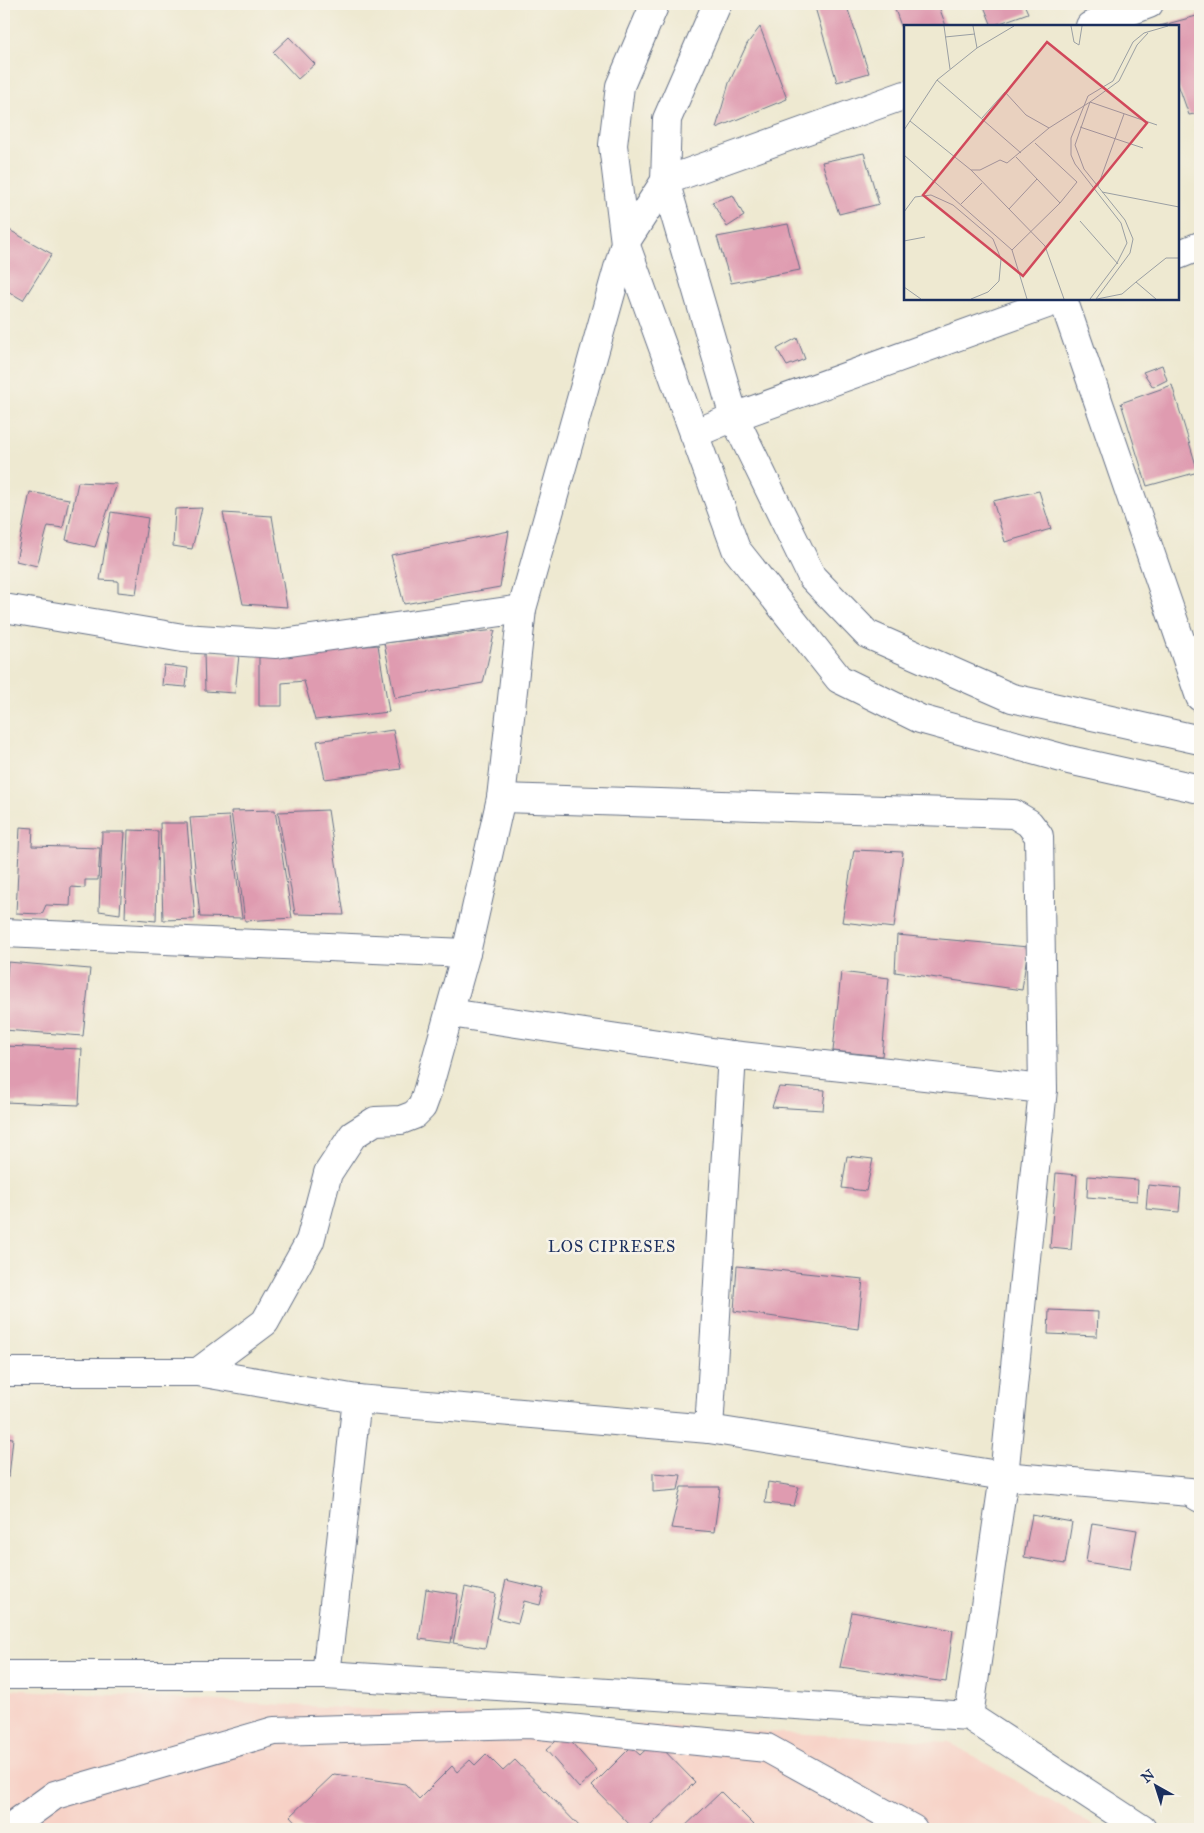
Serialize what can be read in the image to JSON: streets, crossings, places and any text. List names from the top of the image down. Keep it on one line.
{"districts":["LOS CIPRESES"],"north":"top left"}
